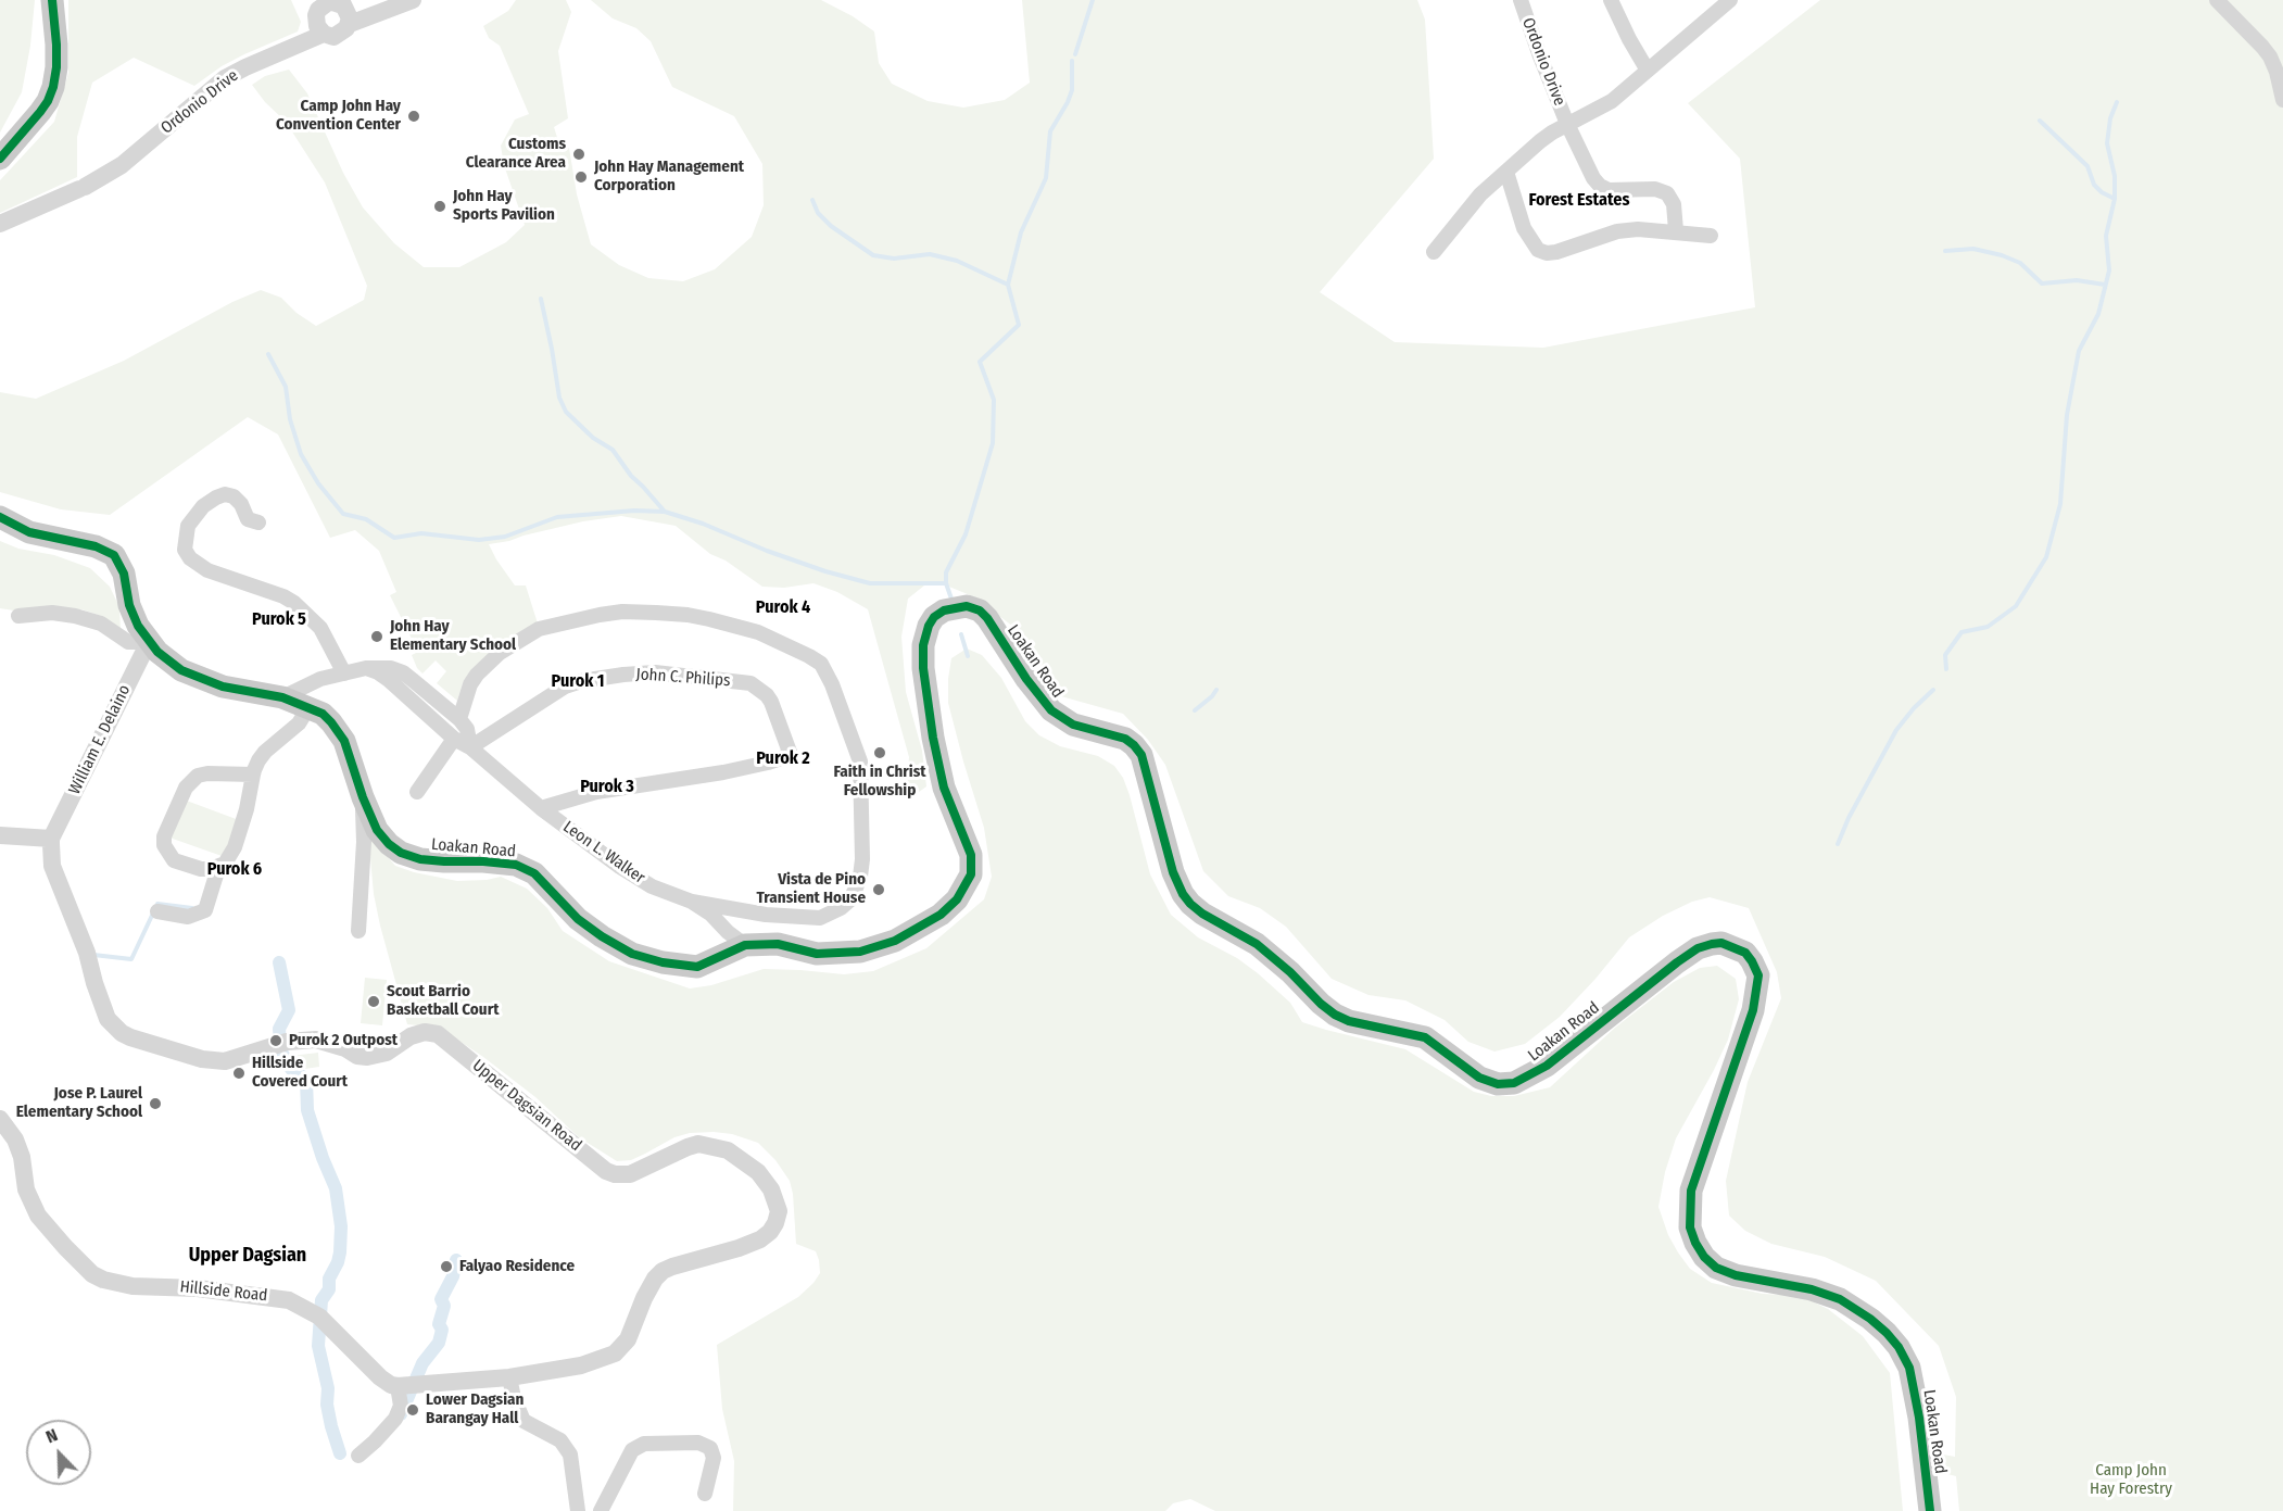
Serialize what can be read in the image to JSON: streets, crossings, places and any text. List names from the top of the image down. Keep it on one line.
{"streets":{"main road":["Loakan Road"],"street":["Ordonio Drive","John C. Philips","William E. Delaino","Leon L. Walker","Upper Dagsian Road","Hillside Road"]},"crossings":[["Loakan Road","William E. Delaino"],["Loakan Road","Leon L. Walker"],["John C. Philips","Leon L. Walker"],["William E. Delaino","Upper Dagsian Road"]],"districts":["Forest Estates","Purok 4","Purok 5","Purok 1","Purok 2","Purok 3","Purok 6","Upper Dagsian"],"parks":["Camp John Hay Forestry"],"places":["Camp John Hay Convention Center","Customs Clearance Area","John Hay Management Corporation","John Hay Sports Pavilion","John Hay Elementary School","Faith in Christ Fellowship","Vista de Pino Transient House","Scout Barrio Basketball Court","Purok 2 Outpost","Hillside Covered Court","Jose P. Laurel Elementary School","Falyao Residence","Lower Dagsian Barangay Hall"],"north":"top left"}
